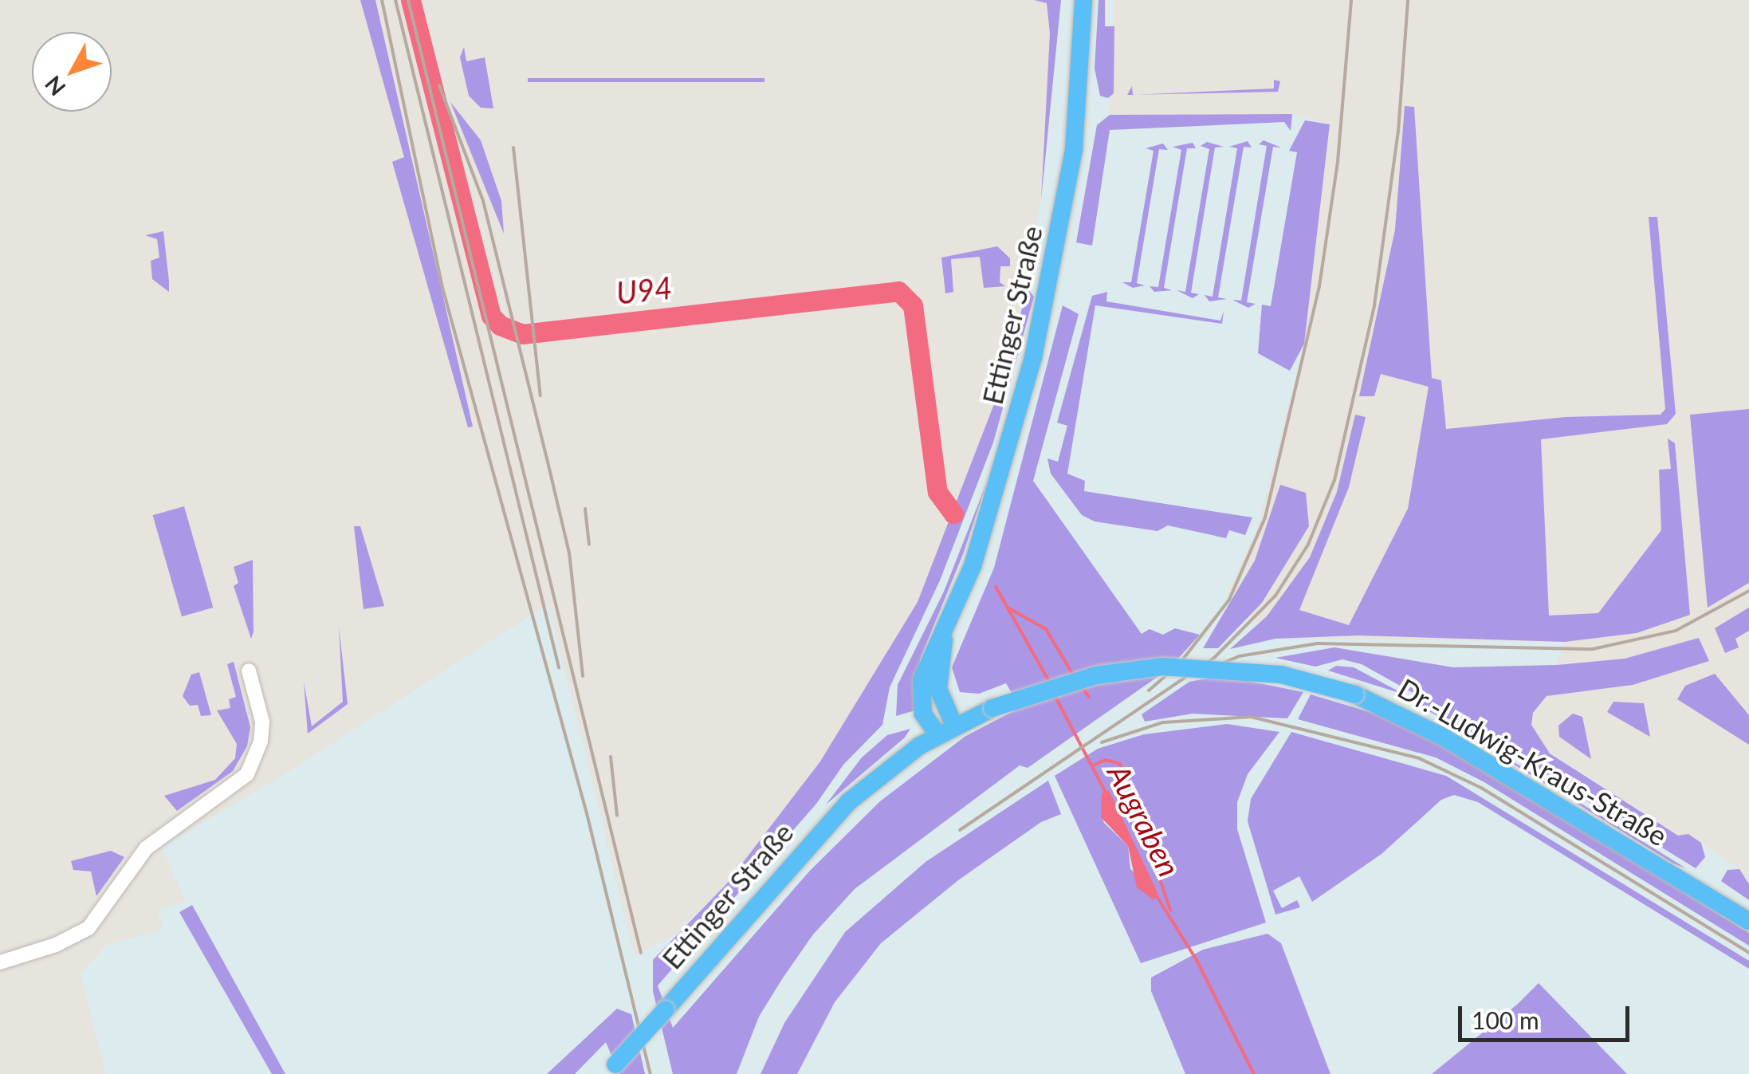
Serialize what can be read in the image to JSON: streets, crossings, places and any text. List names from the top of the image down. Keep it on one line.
{"streets":{"main road":["Ettinger Straße","Dr.-Ludwig-Kraus-Straße"]},"crossings":[["Ettinger Straße","Dr.-Ludwig-Kraus-Straße"]],"water":["U94","Augraben"],"scale_bar":"100 m","north":"bottom left"}
